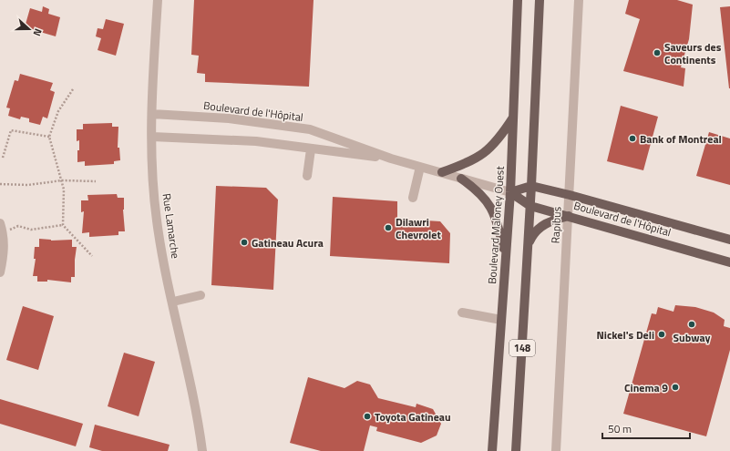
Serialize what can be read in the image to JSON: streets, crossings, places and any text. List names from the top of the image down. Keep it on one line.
{"streets":{"main road":["Boulevard de l'Hôpital","Boulevard Maloney Ouest","148"],"street":["Rapibus","Rue Lamarche"]},"crossings":[["Boulevard de l'Hôpital","Boulevard Maloney Ouest"],["Boulevard de l'Hôpital","Rapibus"],["Boulevard de l'Hôpital","Rue Lamarche"],["Boulevard de l'Hôpital","148"]],"places":["Saveurs des Continents","Bank of Montreal","Dilawri Chevrolet","Gatineau Acura","Subway","Nickel's Deli","Cinema 9","Toyota Gatineau"],"scale_bar":"50 m","north":"right"}
